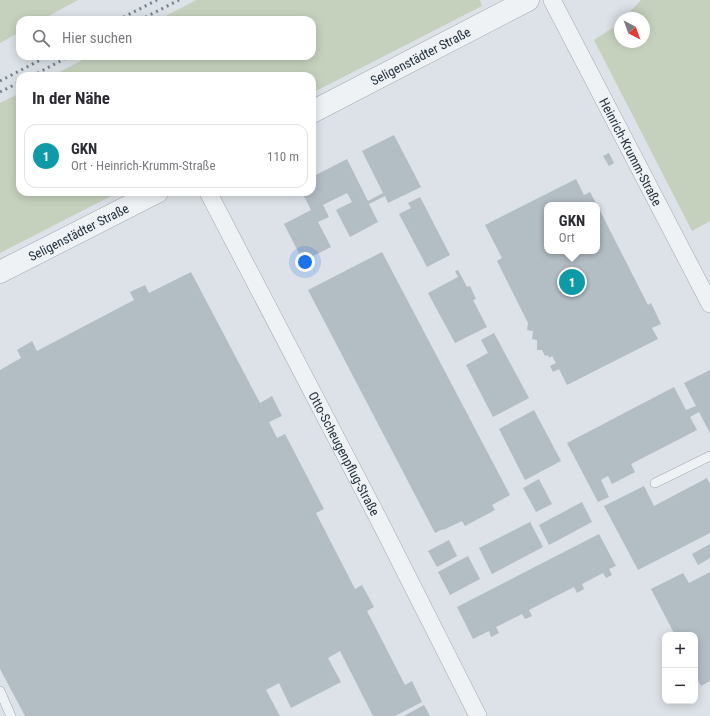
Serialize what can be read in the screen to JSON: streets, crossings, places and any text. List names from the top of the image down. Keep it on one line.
{"streets":{"street":["Seligenstädter Straße","Heinrich-Krumm-Straße","Otto-Scheugenpflug-Straße"]},"north":"bottom right","page":{"search":"Hier suchen","heading":"In der Nähe","list":[{"mark":"1","name":"GKN","note":"Ort · Heinrich-Krumm-Straße","value":"110 m"}],"popup":["GKN","Ort"],"pins":"1","map_buttons":["+","−"]}}
